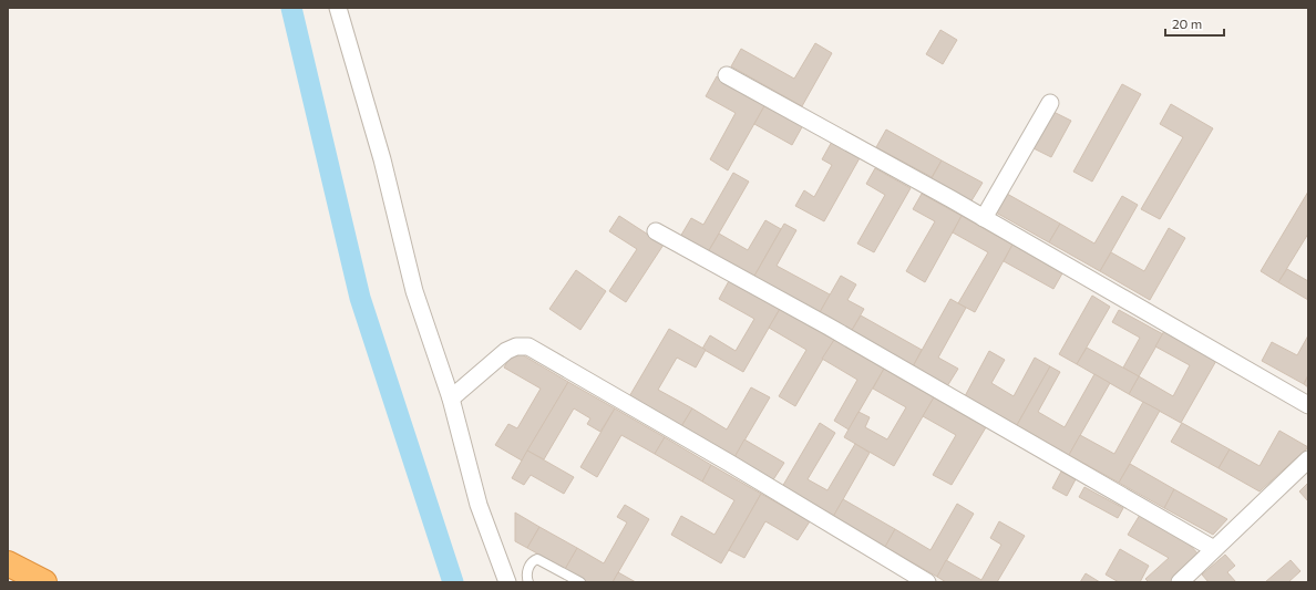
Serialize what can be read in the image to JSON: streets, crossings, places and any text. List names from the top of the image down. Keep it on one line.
{"scale_bar":"20 m"}
